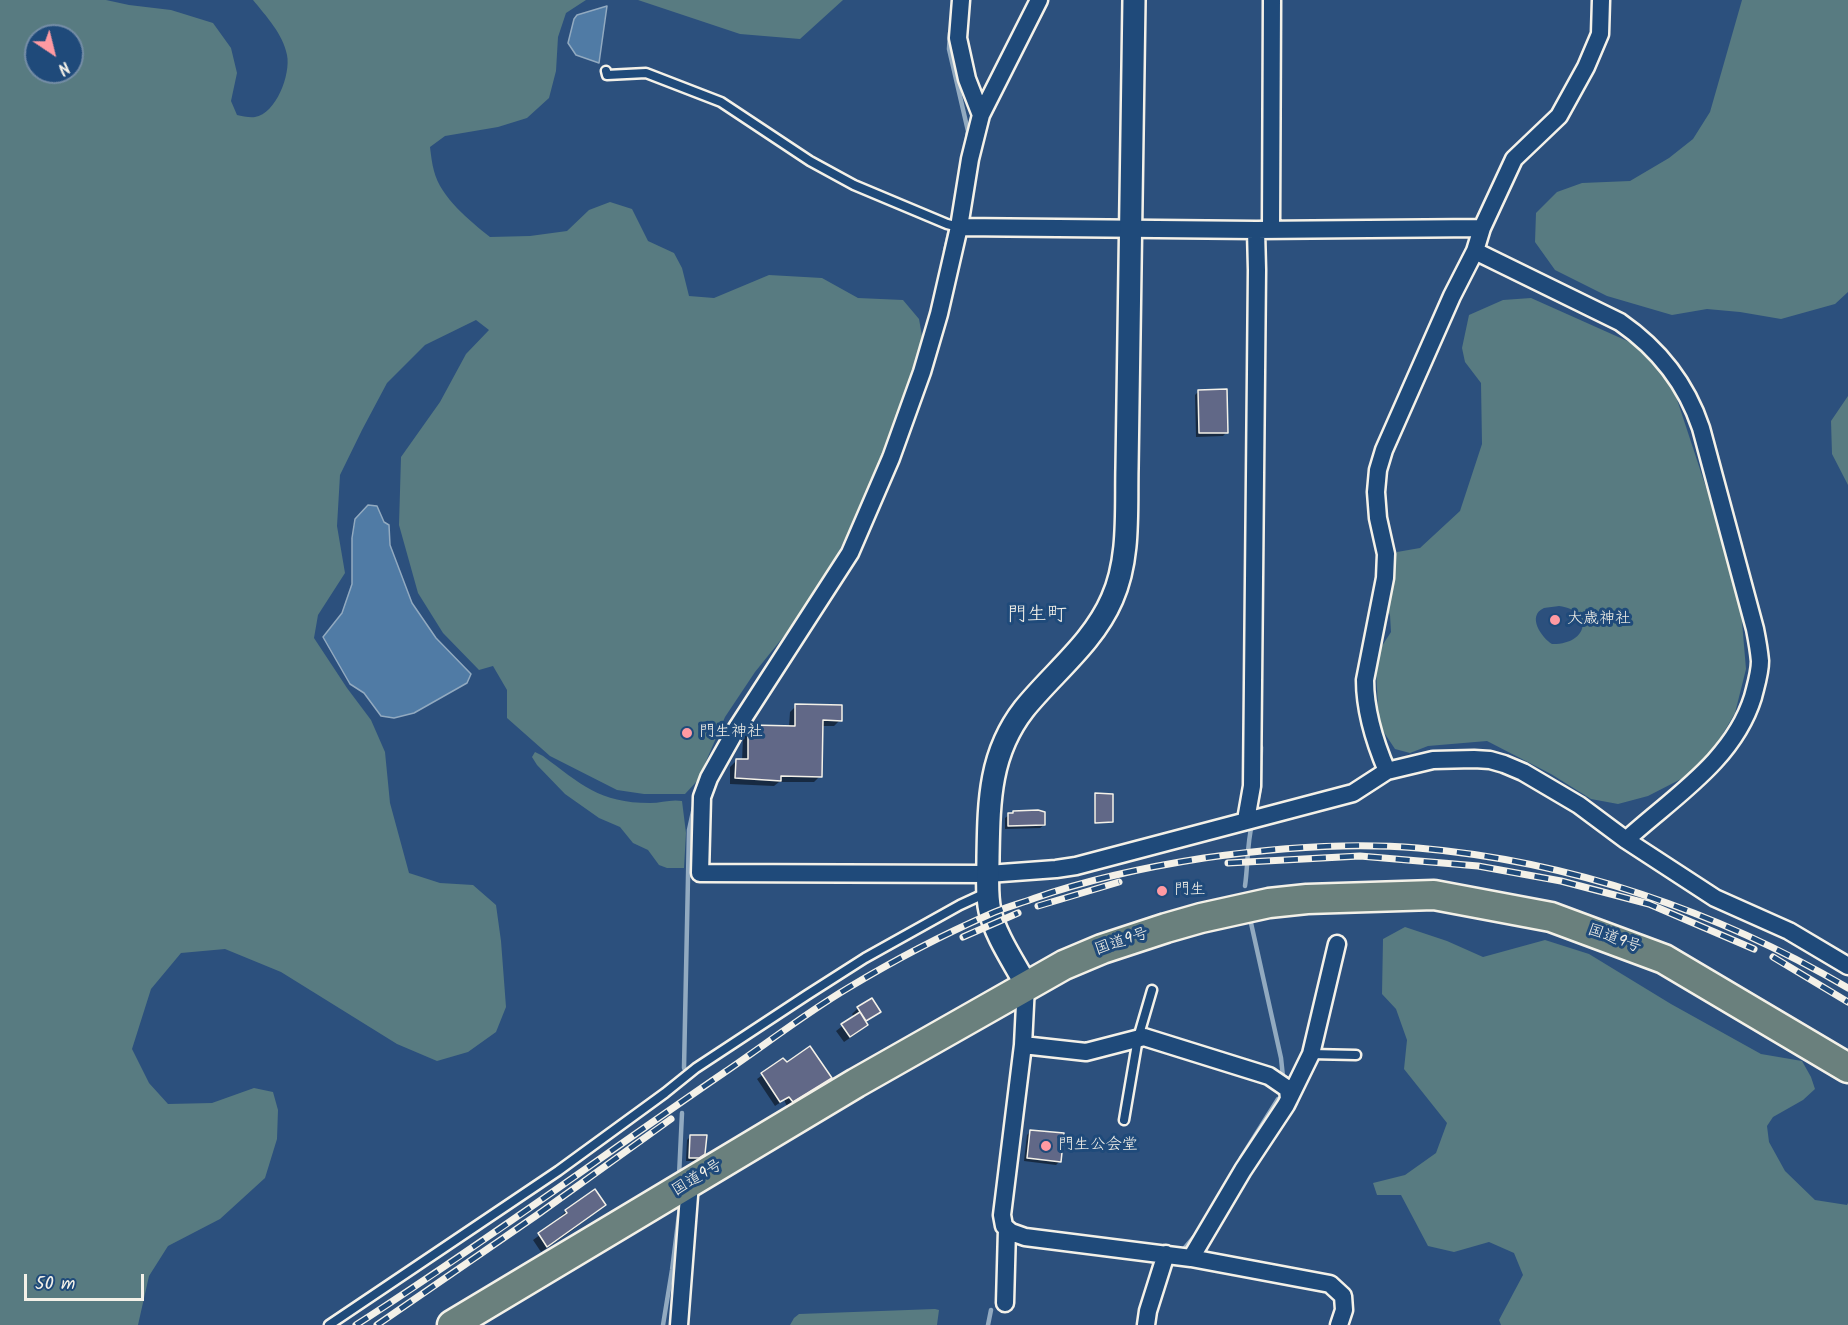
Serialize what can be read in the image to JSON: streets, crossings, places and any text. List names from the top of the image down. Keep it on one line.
{"streets":{"highway":["国道9号"]},"districts":["門生町"],"places":["大歳神社","門生神社","門生","門生公会堂"],"scale_bar":"50 m","north":"bottom right"}
